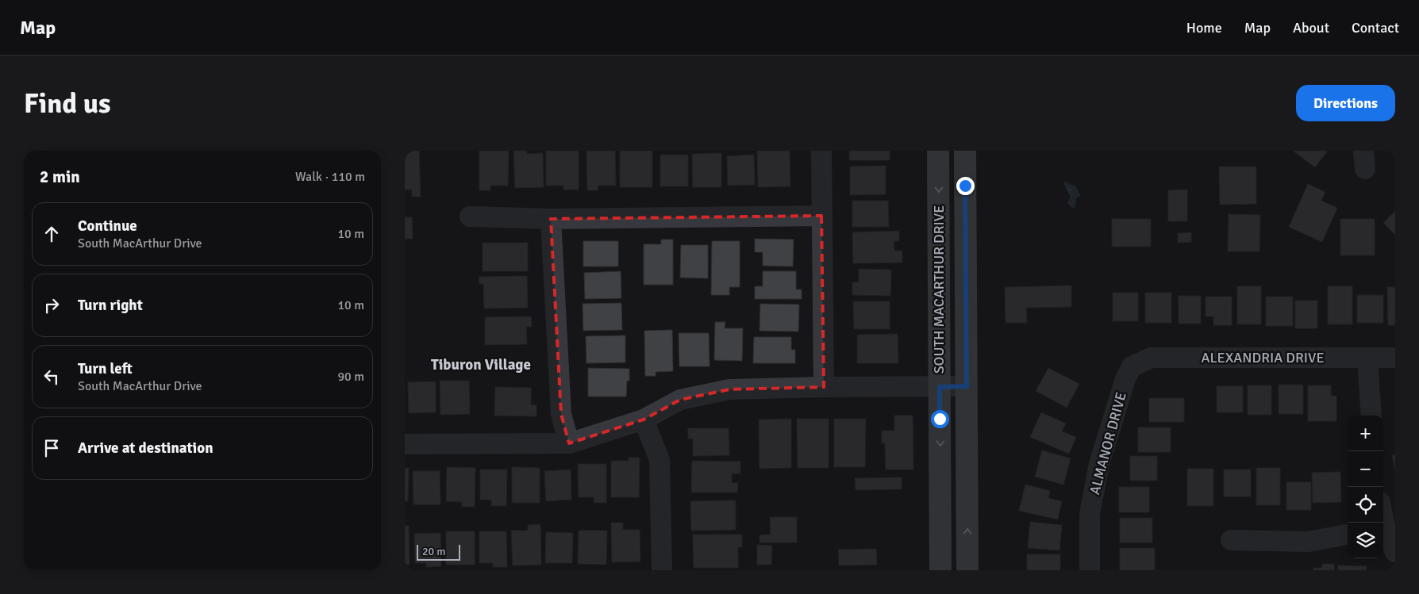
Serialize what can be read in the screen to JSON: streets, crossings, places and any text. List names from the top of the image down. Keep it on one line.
{"streets":{"main road":["SOUTH MACARTHUR DRIVE"],"street":["ALEXANDRIA DRIVE","ALMANOR DRIVE"]},"crossings":[["ALEXANDRIA DRIVE","ALMANOR DRIVE"]],"districts":["Tiburon Village"],"scale_bar":"20 m","page":{"header":"Map","nav":["Home","Map","About","Contact"],"buttons":"Directions","title":"Find us","heading":["2 min","Walk · 110 m"],"list":[["Continue","South MacArthur Drive","10 m"],["Turn right","10 m"],["Turn left","South MacArthur Drive","90 m"],"Arrive at destination"],"map_buttons":["+","−"],"scale":"20 m"}}
